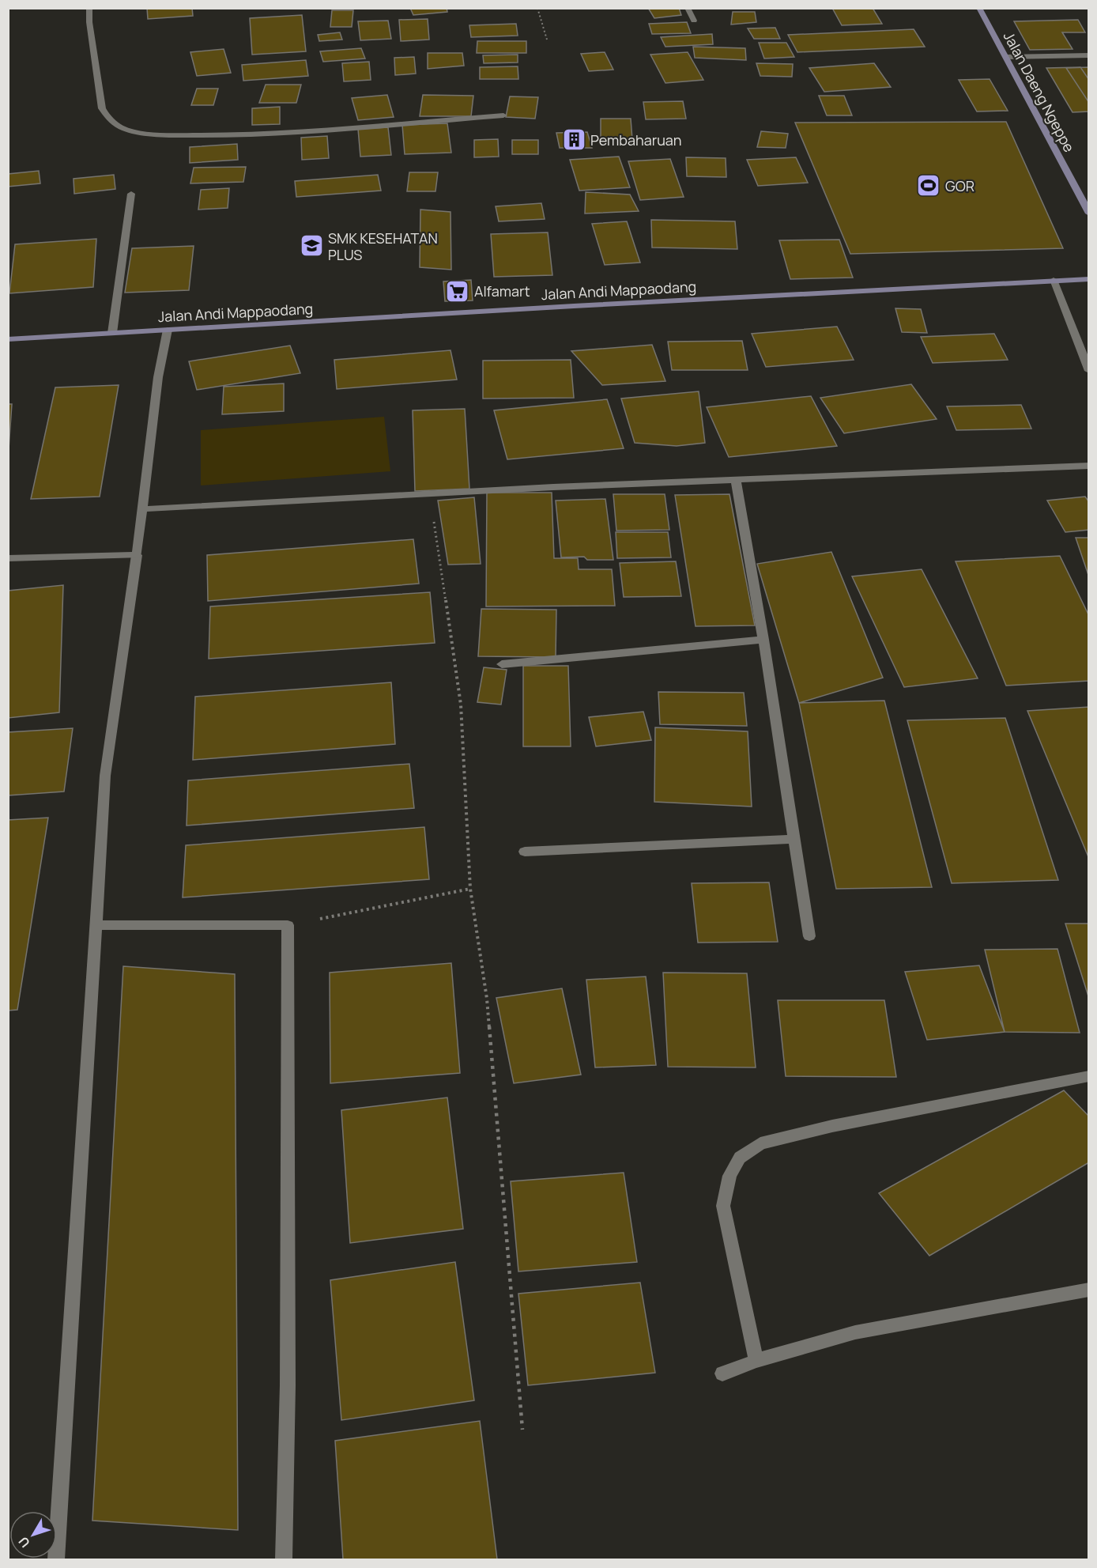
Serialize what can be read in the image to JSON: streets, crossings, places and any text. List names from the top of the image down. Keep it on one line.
{"streets":{"street":["Jalan Daeng Ngeppe","Jalan Andi Mappaodang"]},"places":{"building":["Pembaharuan"],"sports":["GOR"],"school or university":["SMK KESEHATAN PLUS"],"supermarket":["Alfamart"]},"north":"bottom left"}
